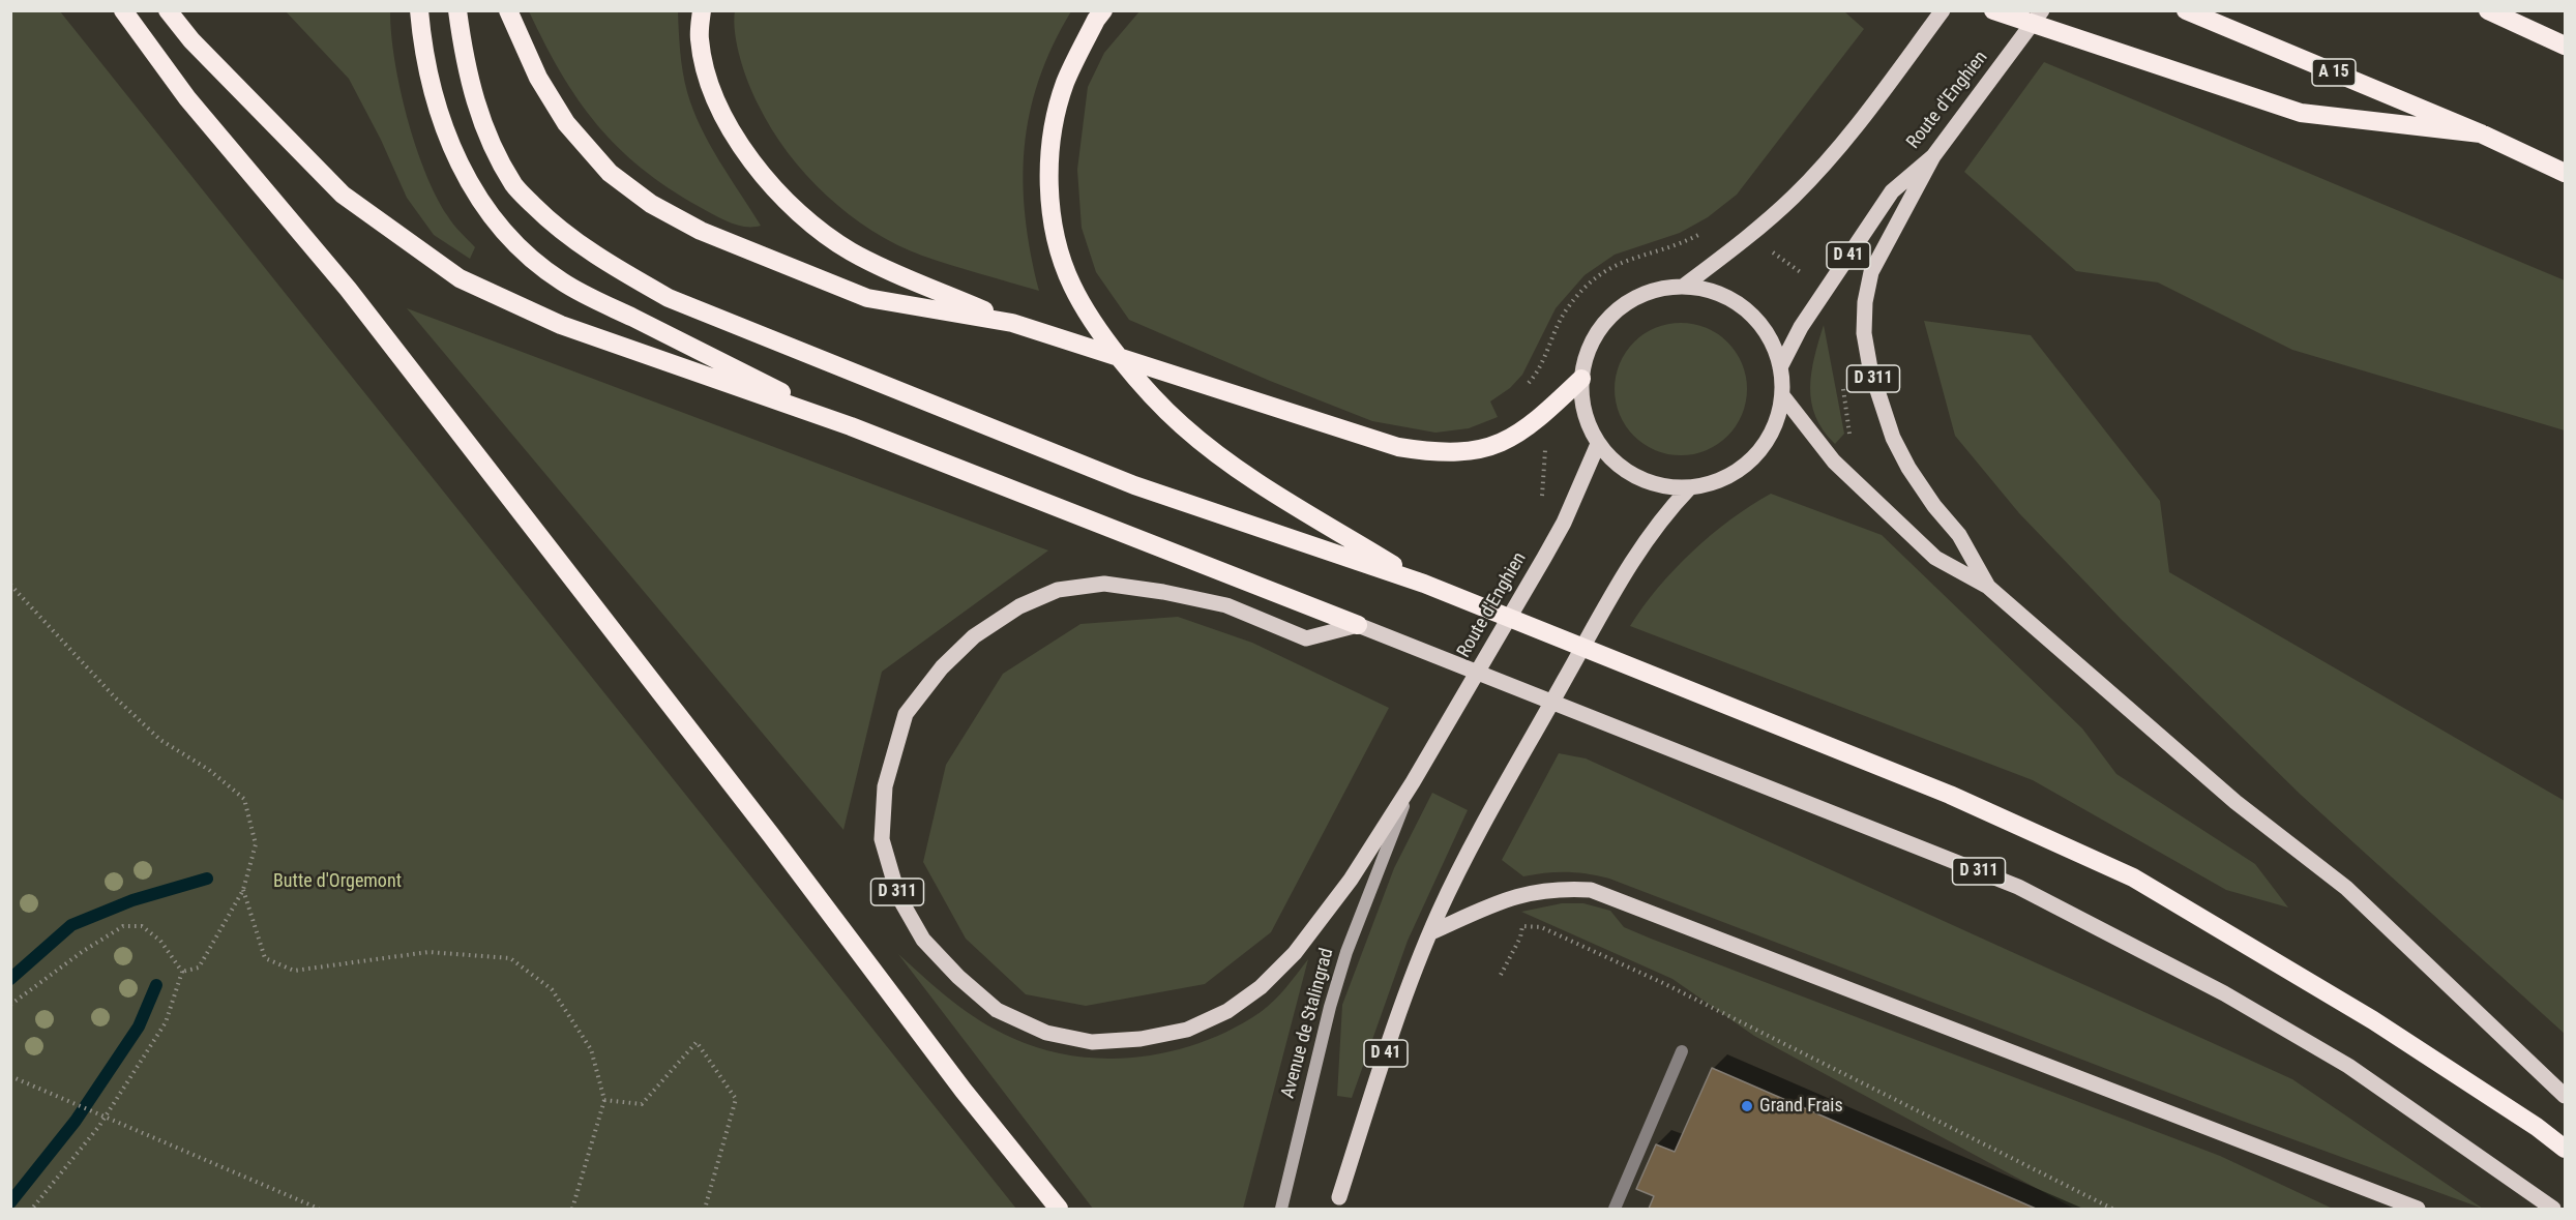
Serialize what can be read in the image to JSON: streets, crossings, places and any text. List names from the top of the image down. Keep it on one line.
{"streets":{"highway":["A 15"],"main road":["Route d'Enghien","D 41","D 311","Avenue de Stalingrad"]},"crossings":[["Route d'Enghien","D 41"],["Route d'Enghien","D 311"],["Route d'Enghien","Avenue de Stalingrad"],["D 41","D 311"],["D 311","Avenue de Stalingrad"]],"parks":["Butte d'Orgemont"],"places":["Grand Frais"]}
